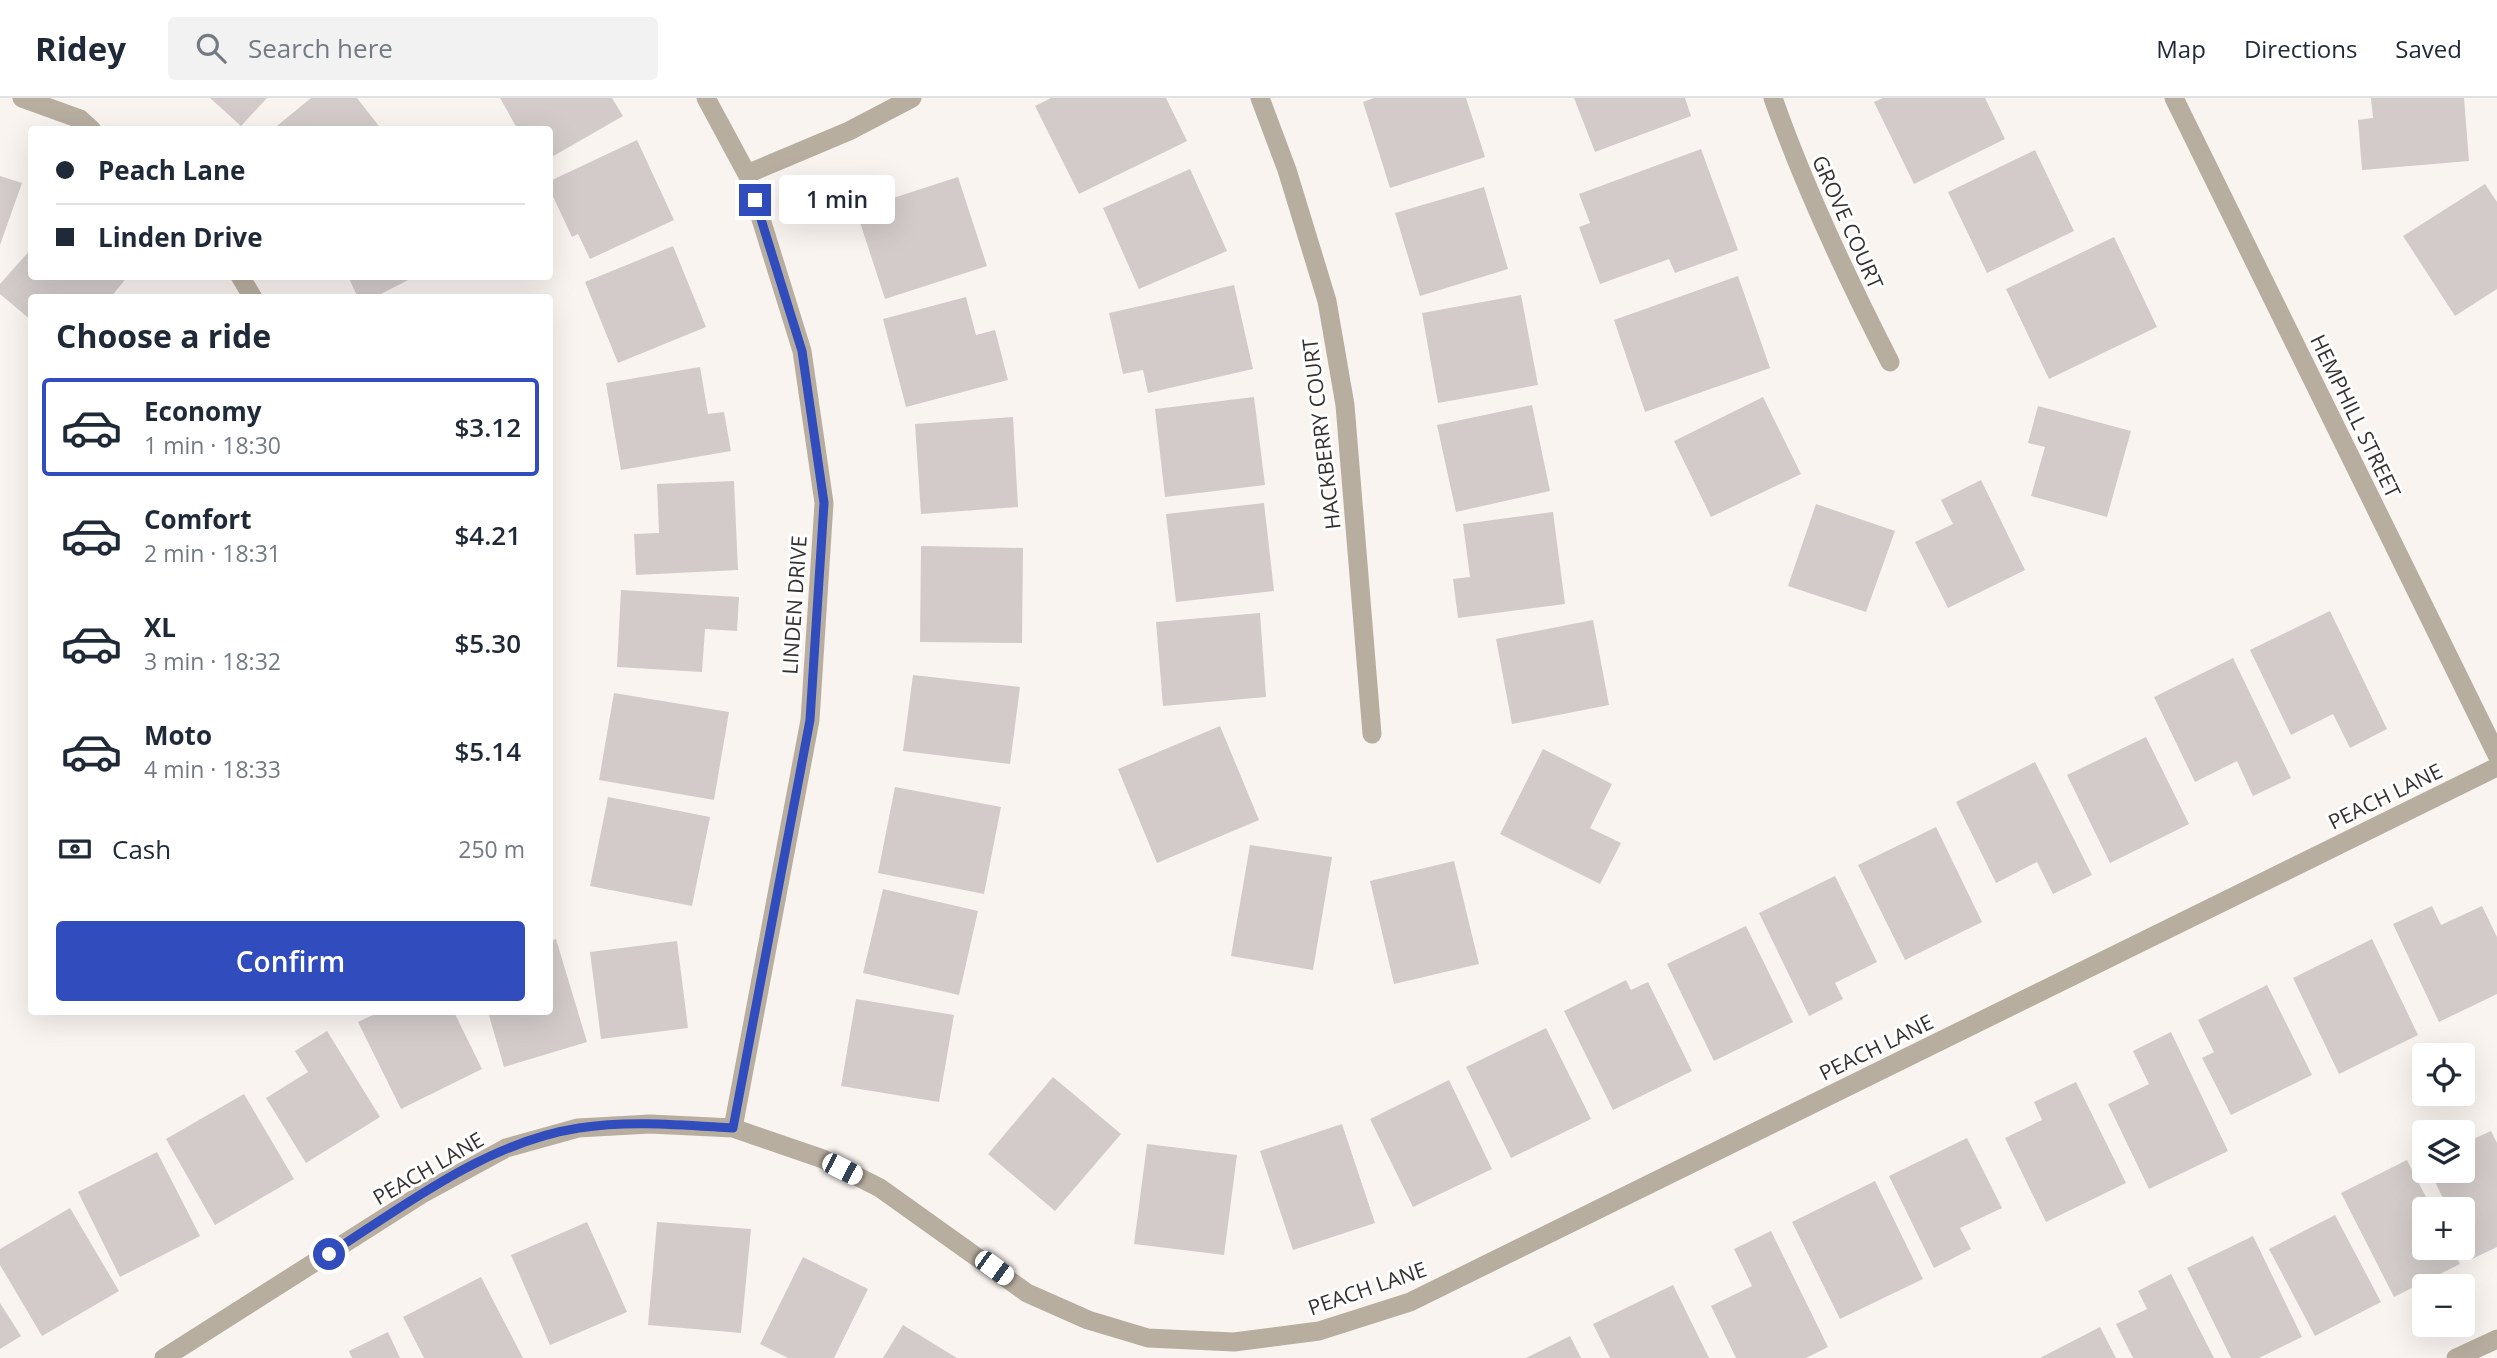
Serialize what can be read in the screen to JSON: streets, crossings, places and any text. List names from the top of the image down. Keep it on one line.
{"streets":{"street":["GROVE COURT","HEMPHILL STREET","HACKBERRY COURT","LINDEN DRIVE","PEACH LANE"]},"crossings":[["LINDEN DRIVE","PEACH LANE"]],"page":{"header":"Ridey","search":"Search here","nav":["Map","Directions","Saved"],"banner":["Peach Lane","Linden Drive"],"bubble":"1 min","heading":"Choose a ride","list":[{"name":"Economy","note":"1 min · 18:30","value":"$3.12"},{"name":"Comfort","note":"2 min · 18:31","value":"$4.21"},{"name":"XL","note":"3 min · 18:32","value":"$5.30"},{"name":"Moto","note":"4 min · 18:33","value":"$5.14"}],"pay":["Cash","250 m"],"buttons":"Confirm","map_buttons":["+","−"]}}
